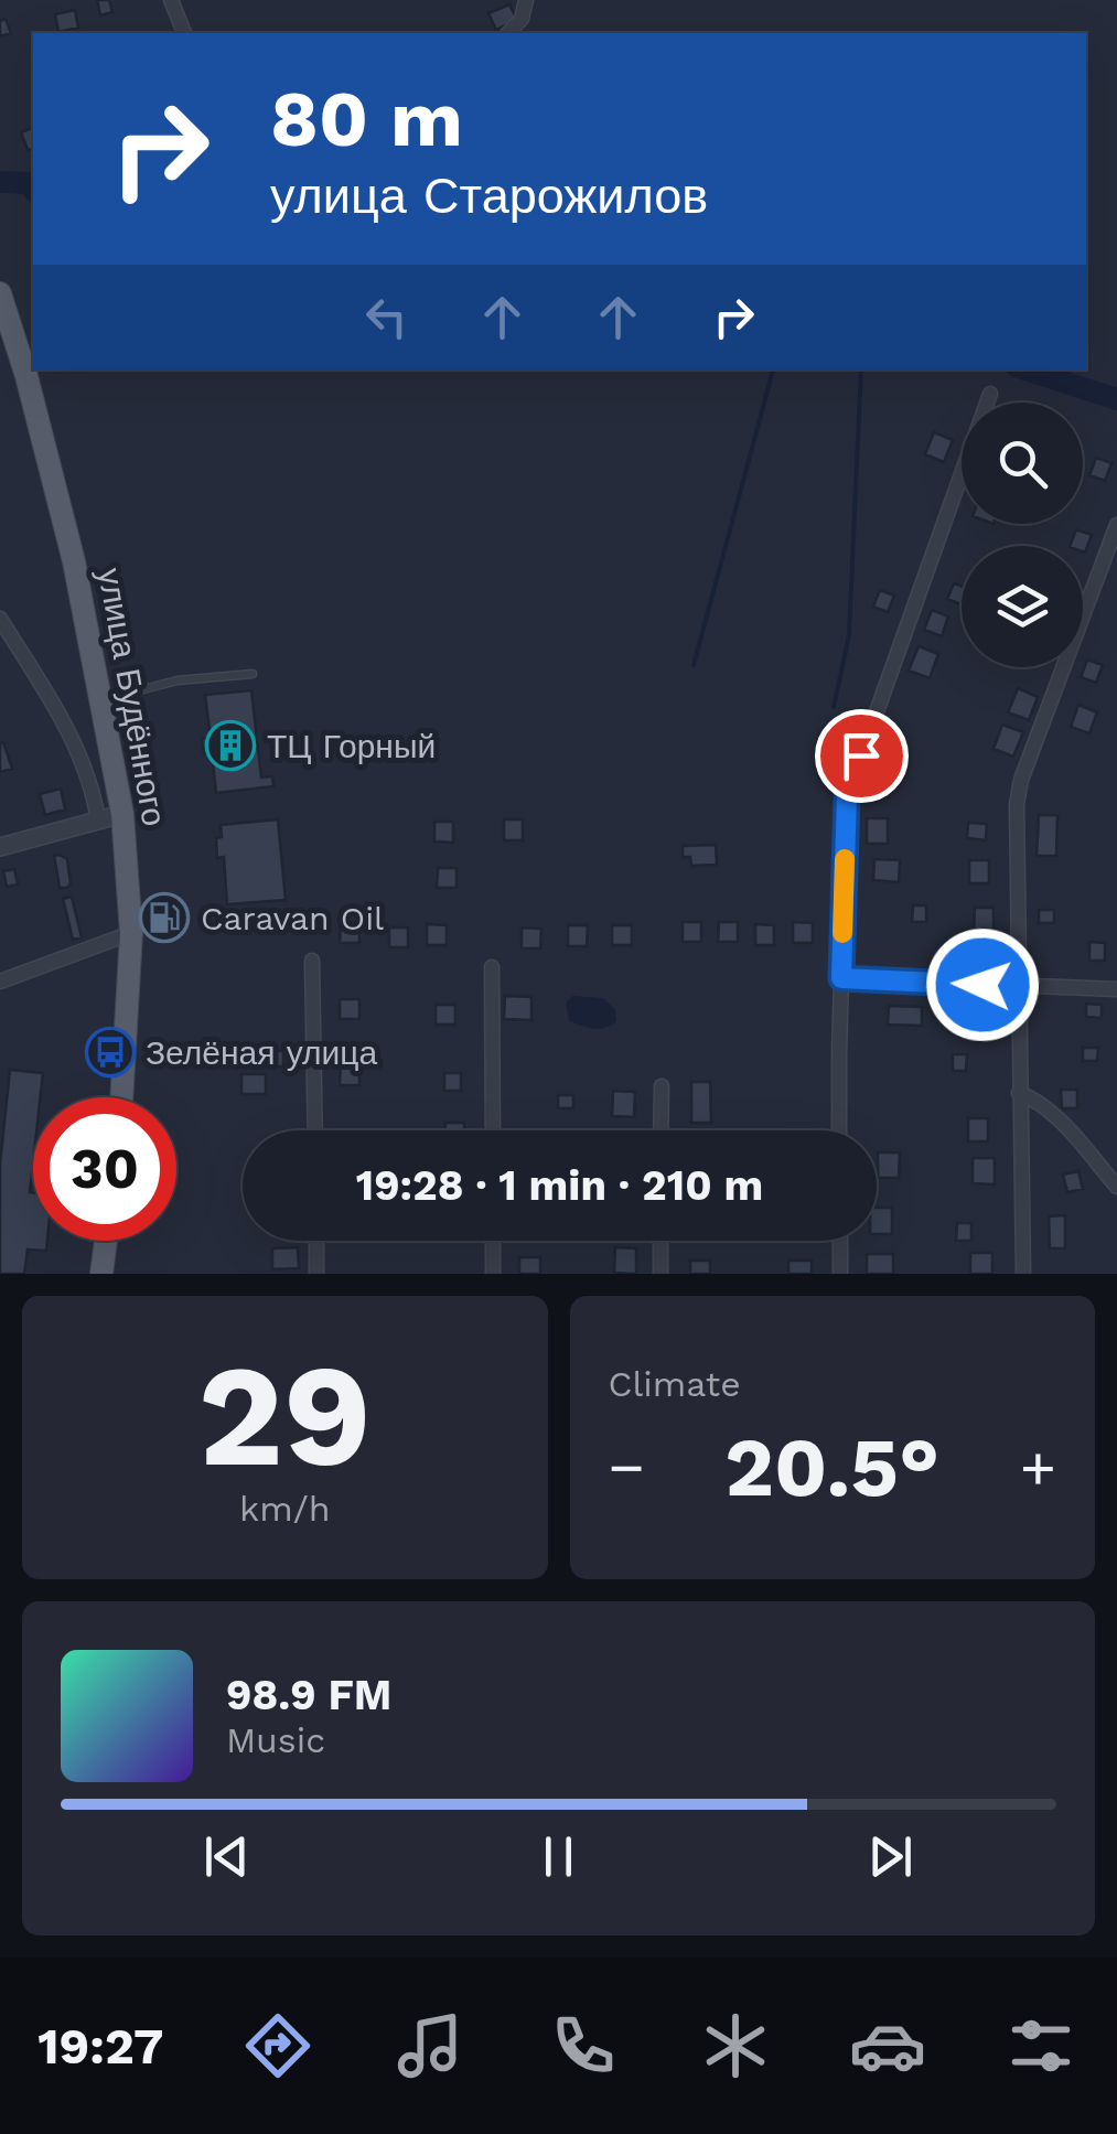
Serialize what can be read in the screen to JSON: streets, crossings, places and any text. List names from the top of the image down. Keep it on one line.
{"streets":{"main road":["улица Будённого"]},"places":{"building":["ТЦ Горный"],"fuel station":["Caravan Oil"],"bus stop":["Зелёная улица"]},"page":{"turn":["80 m","улица Старожилов"],"limit":"30","trip":"19:28 · 1 min · 210 m","tile":[["29","km/h"],"Climate"],"heat":["−","20.5°","+"],"song":["98.9 FM","Music"],"tabs":"19:27"}}
